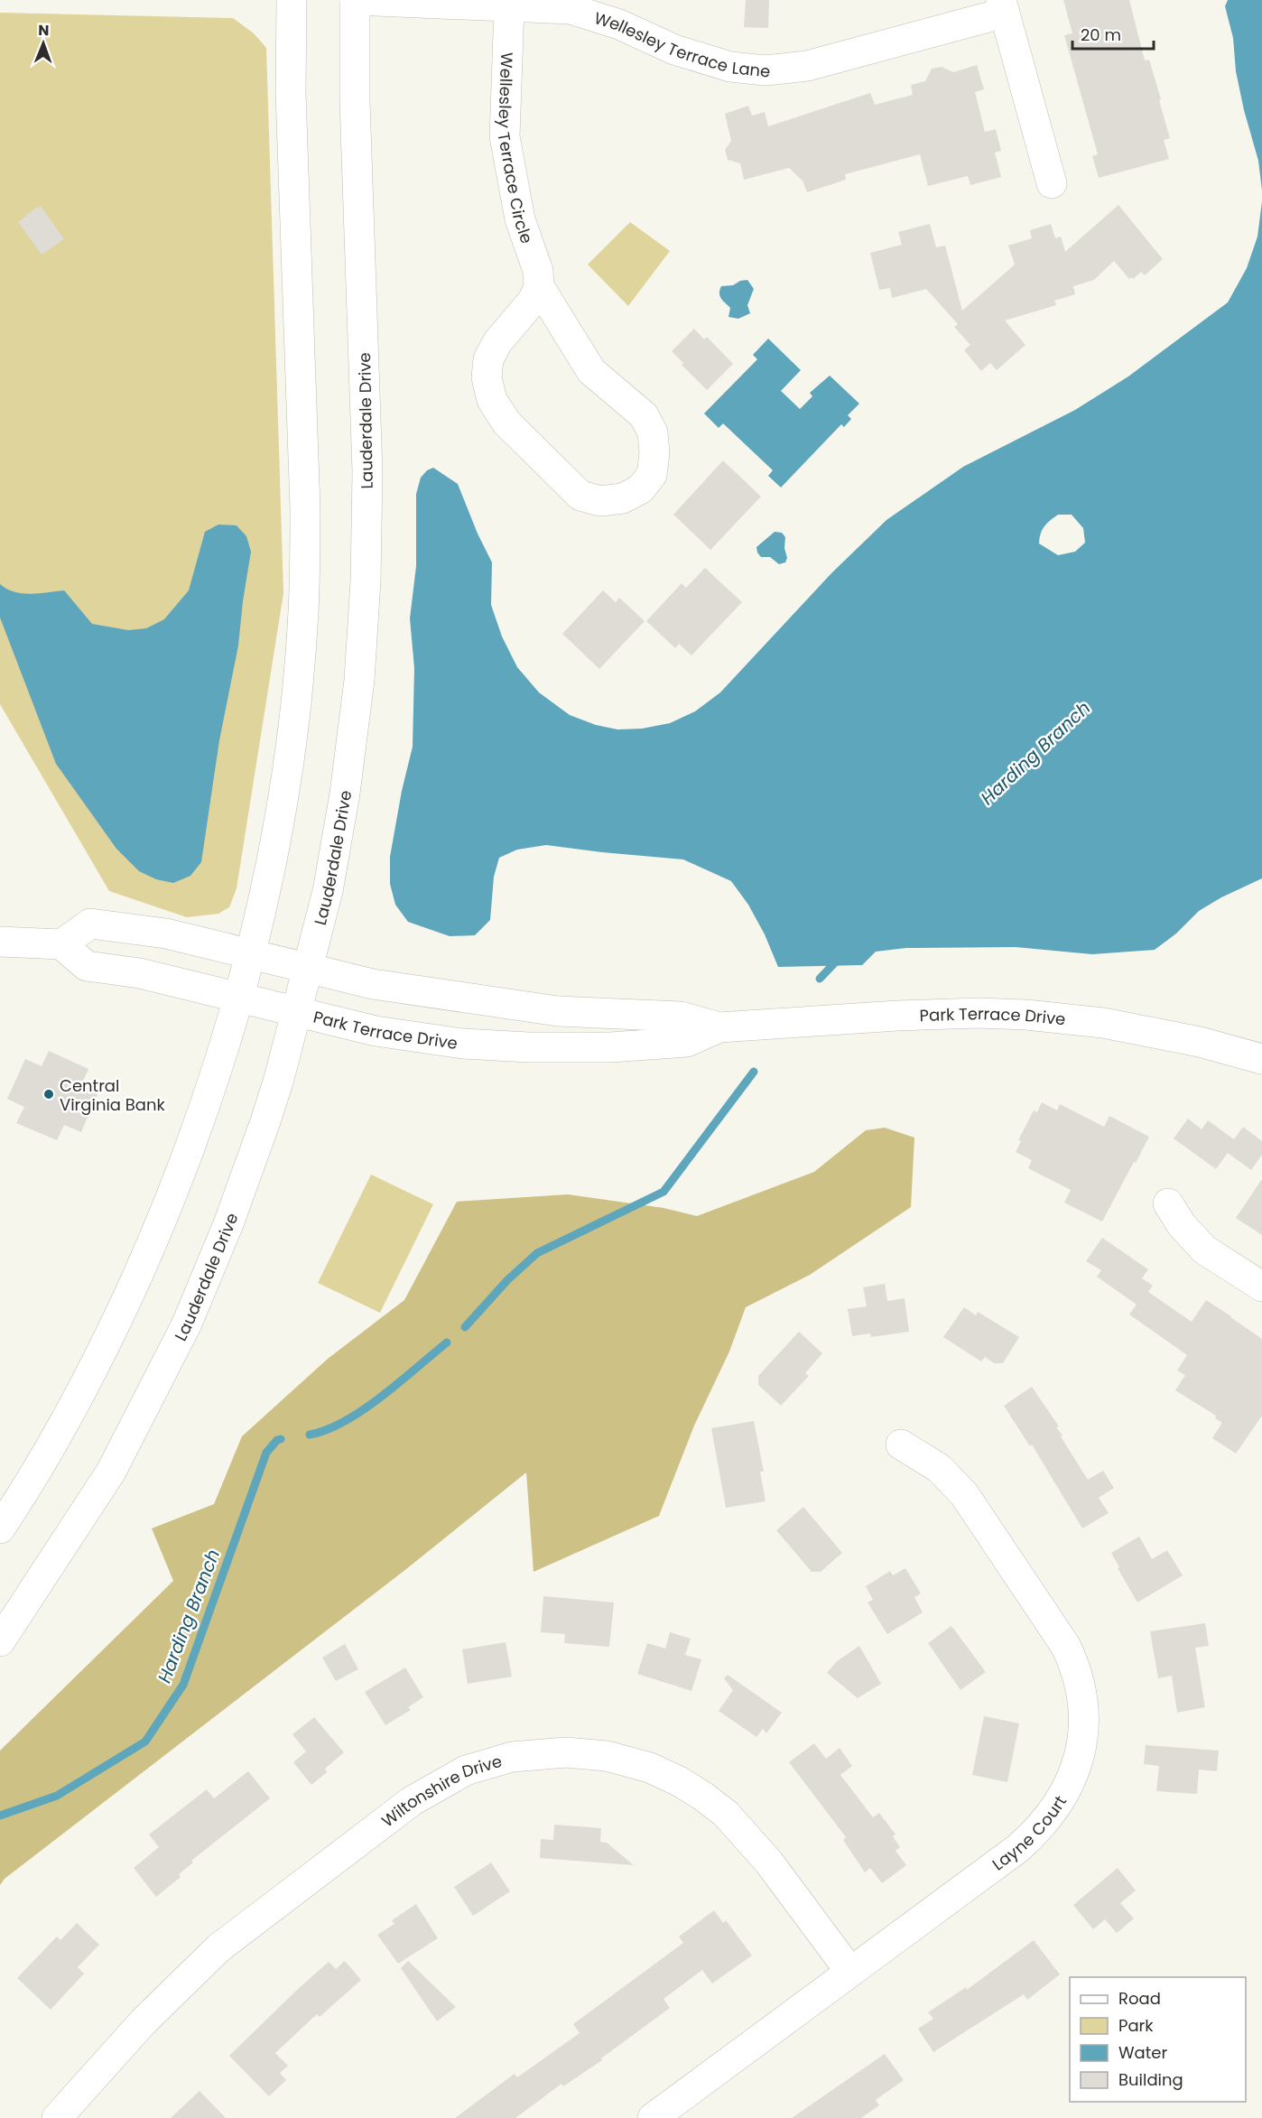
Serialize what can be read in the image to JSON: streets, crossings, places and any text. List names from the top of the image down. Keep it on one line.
{"streets":{"street":["Wellesley Terrace Lane","Wellesley Terrace Circle","Lauderdale Drive","Park Terrace Drive","Wiltonshire Drive","Layne Court"]},"crossings":[["Wellesley Terrace Lane","Wellesley Terrace Circle"],["Wellesley Terrace Lane","Lauderdale Drive"],["Lauderdale Drive","Park Terrace Drive"],["Wiltonshire Drive","Layne Court"]],"water":["Harding Branch"],"places":["Central Virginia Bank"],"legend":["Road","Park","Water","Building"],"scale_bar":"20 m","north":"top"}
